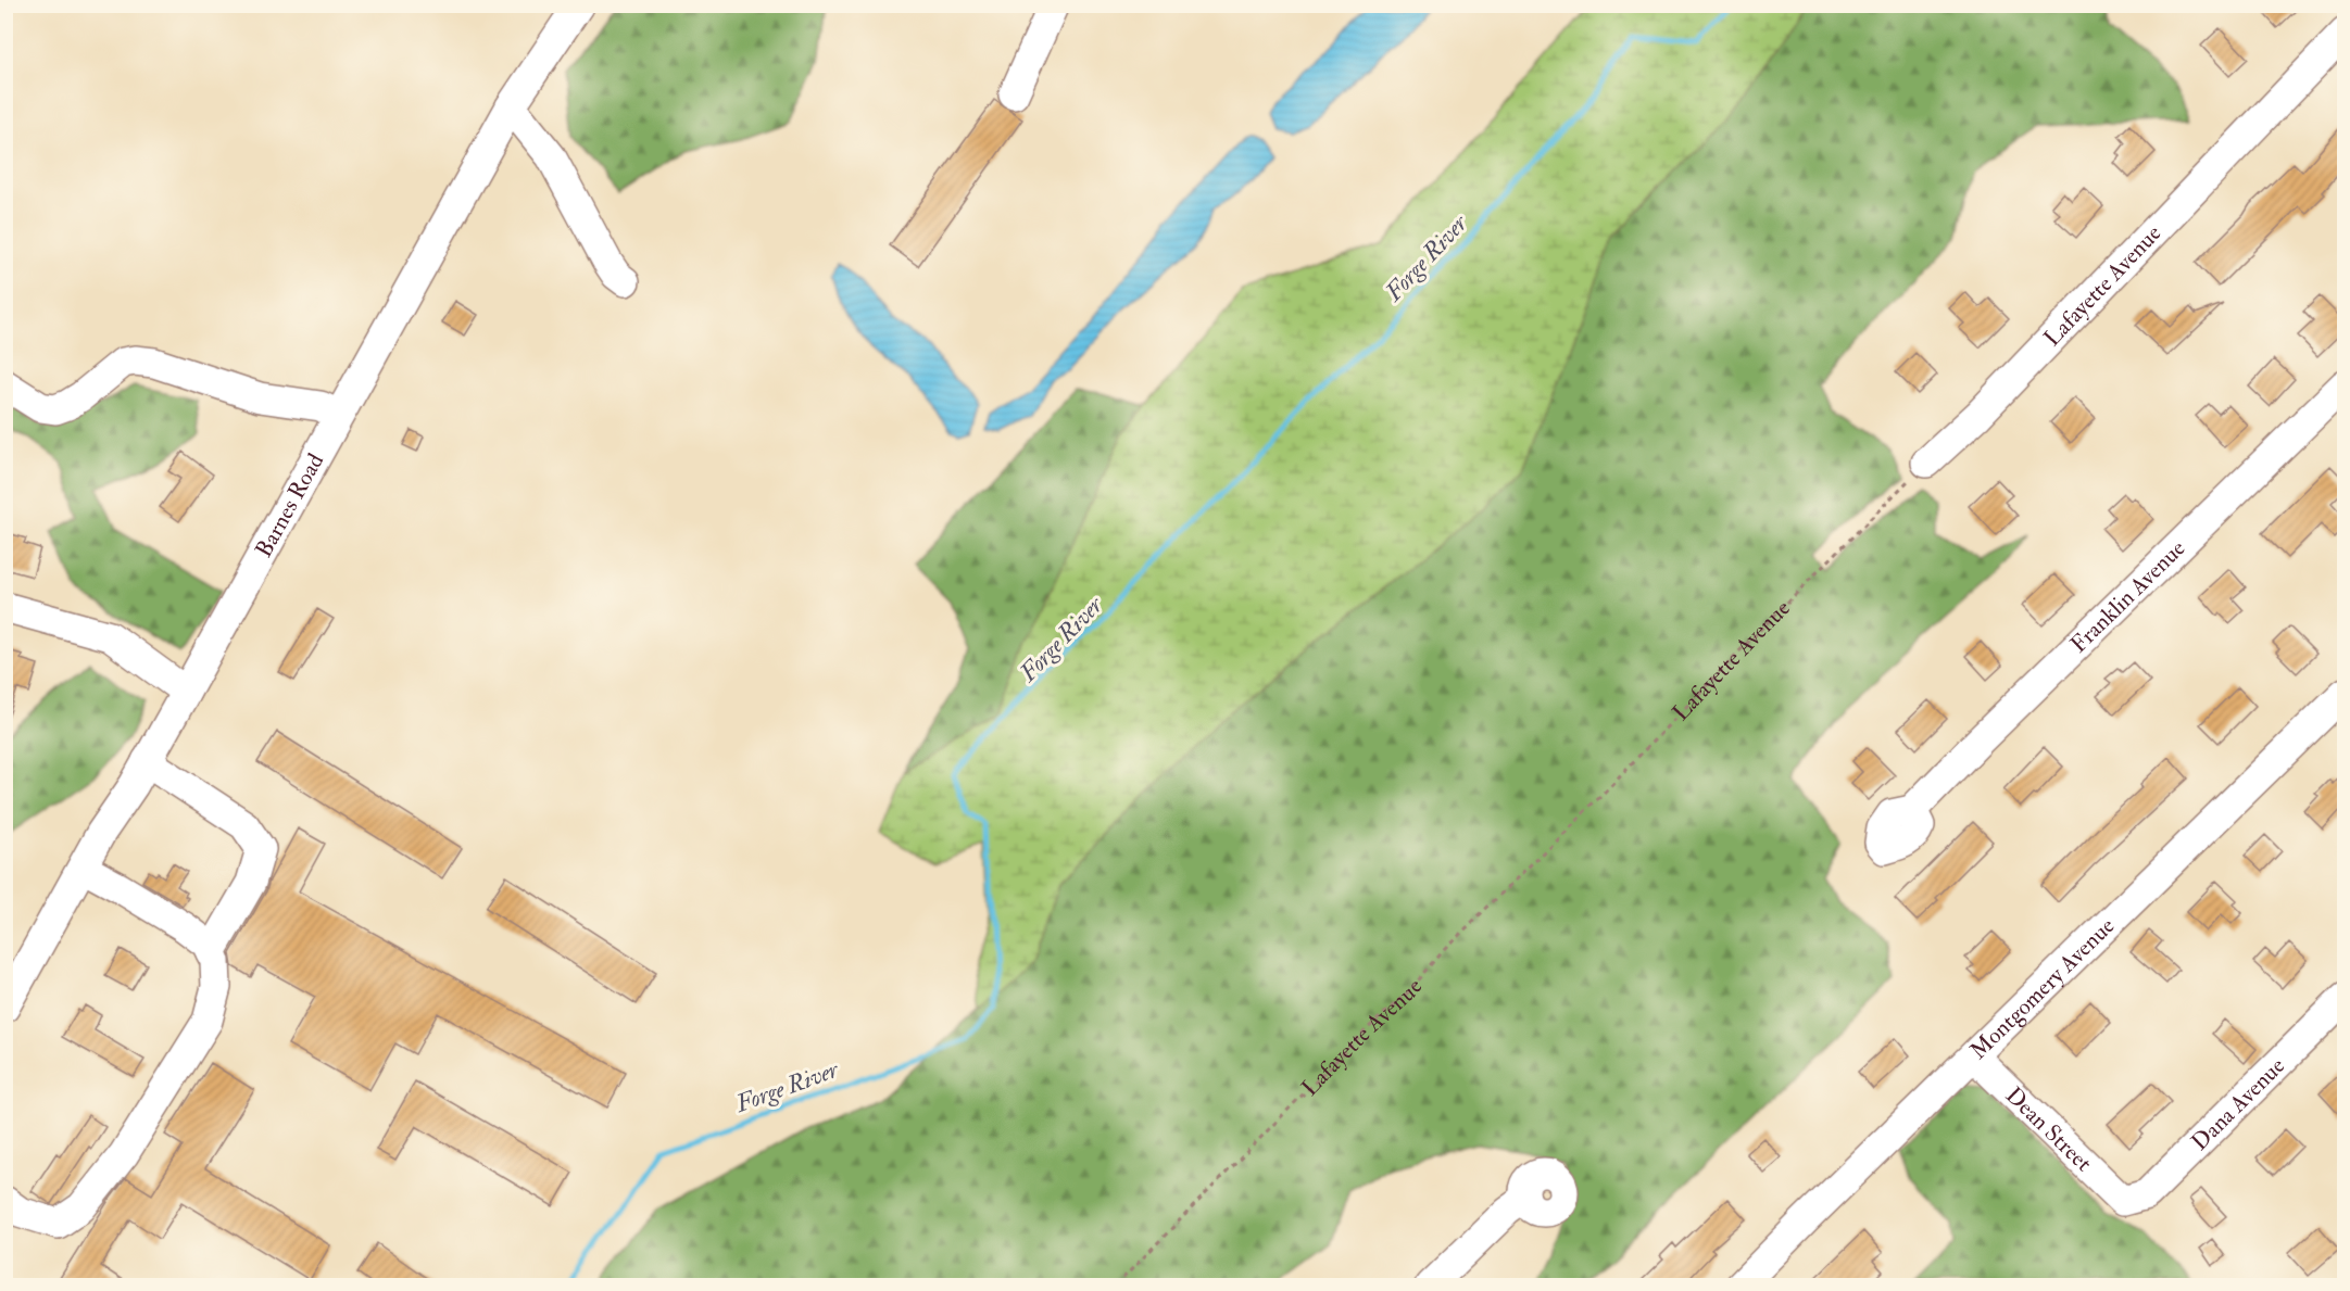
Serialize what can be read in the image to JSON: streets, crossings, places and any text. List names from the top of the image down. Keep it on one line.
{"streets":{"street":["Lafayette Avenue","Barnes Road","Franklin Avenue","Montgomery Avenue","Dana Avenue","Dean Street"]},"crossings":[["Montgomery Avenue","Dean Street"],["Dana Avenue","Dean Street"]],"water":["Forge River"]}
